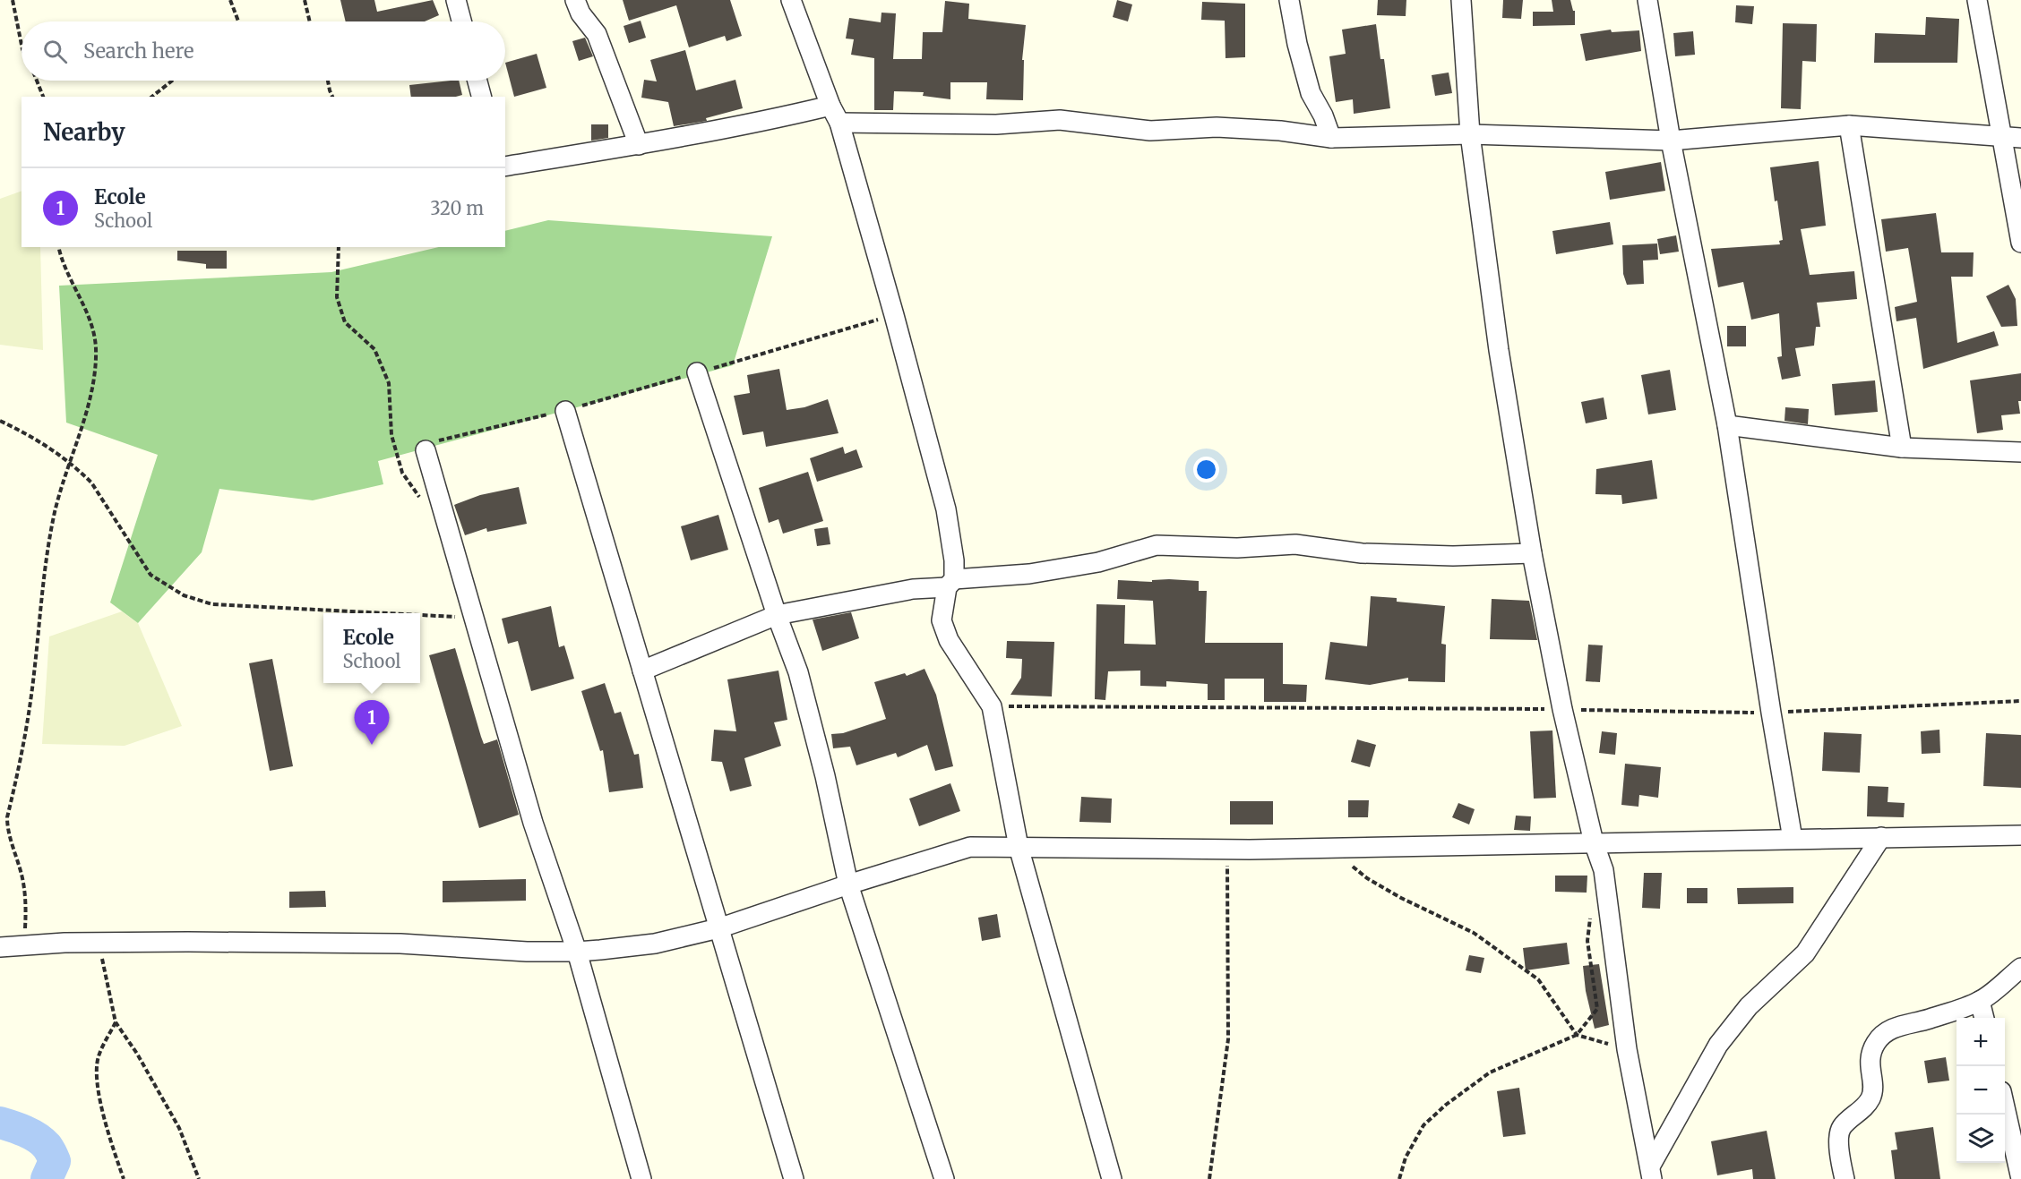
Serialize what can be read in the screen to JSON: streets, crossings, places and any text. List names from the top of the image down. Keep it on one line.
{"page":{"search":"Search here","heading":"Nearby","list":[{"mark":"1","name":"Ecole","note":"School","value":"320 m"}],"popup":["Ecole","School"],"pins":"1","map_buttons":["+","−"]}}
